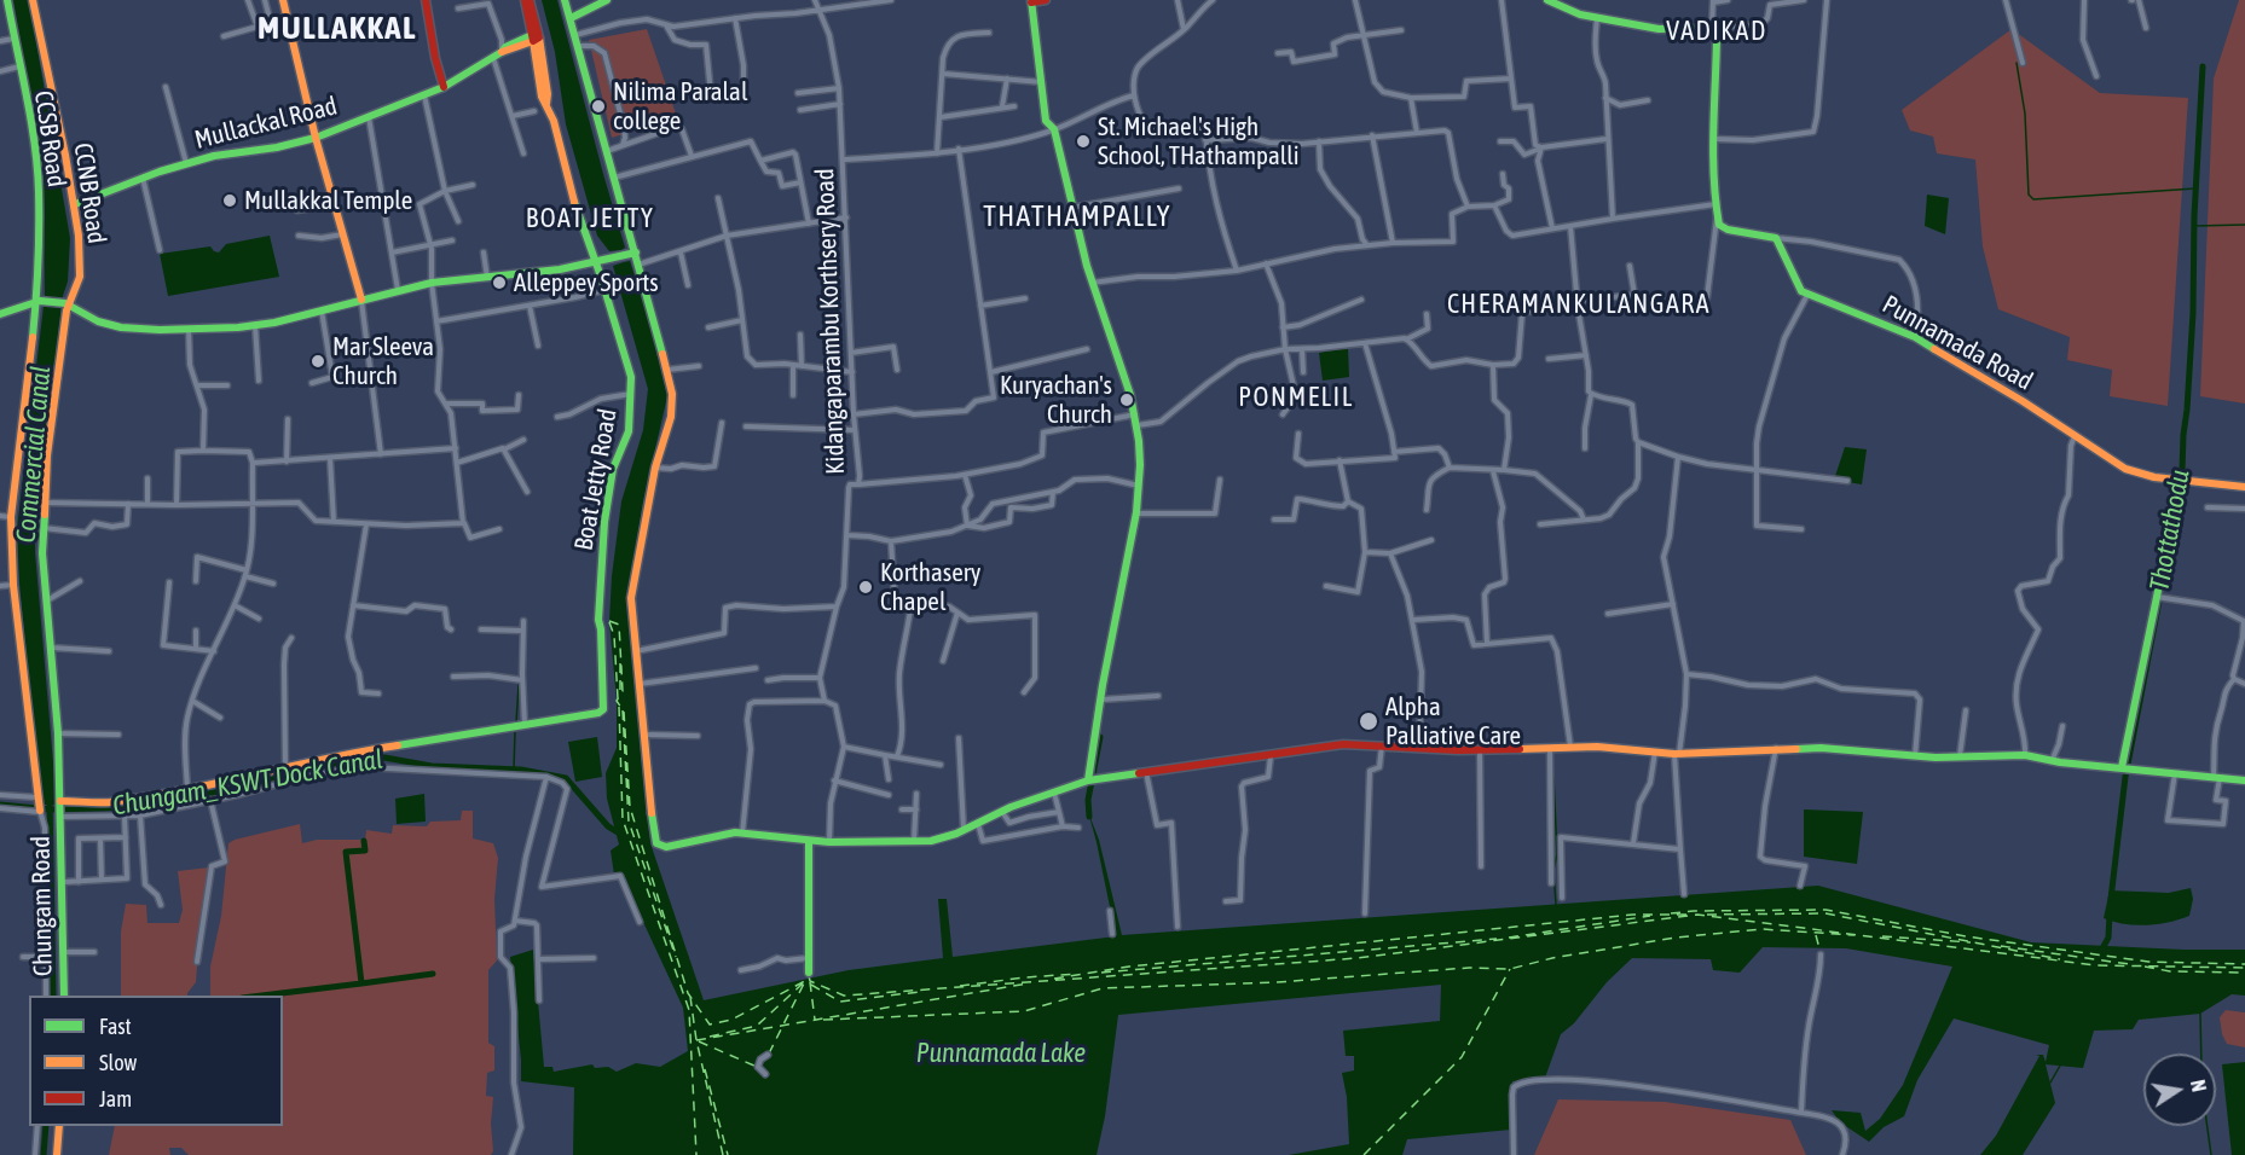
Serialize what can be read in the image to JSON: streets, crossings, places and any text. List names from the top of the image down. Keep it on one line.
{"streets":{"main road":["Mullackal Road","CCSB Road","CCNB Road","Punnamada Road","Boat Jetty Road","Chungam Road"],"street":["Kidangaparambu Korthsery Road"]},"crossings":[["Mullackal Road","CCNB Road"],["Mullackal Road","Boat Jetty Road"],["CCNB Road","Chungam Road"]],"districts":["MULLAKKAL","VADIKAD","THATHAMPALLY","BOAT JETTY","CHERAMANKULANGARA","PONMELIL"],"water":["Commercial Canal","Thottathodu","Chungam_KSWT Dock Canal","Punnamada Lake"],"places":["Nilima Paralal college","St. Michael's High School, THathampalli","Mullakkal Temple","Alleppey Sports","Mar Sleeva Church","Kuryachan's Church","Korthasery Chapel","Alpha Palliative Care"],"legend":["Fast","Slow","Jam"],"north":"right"}
